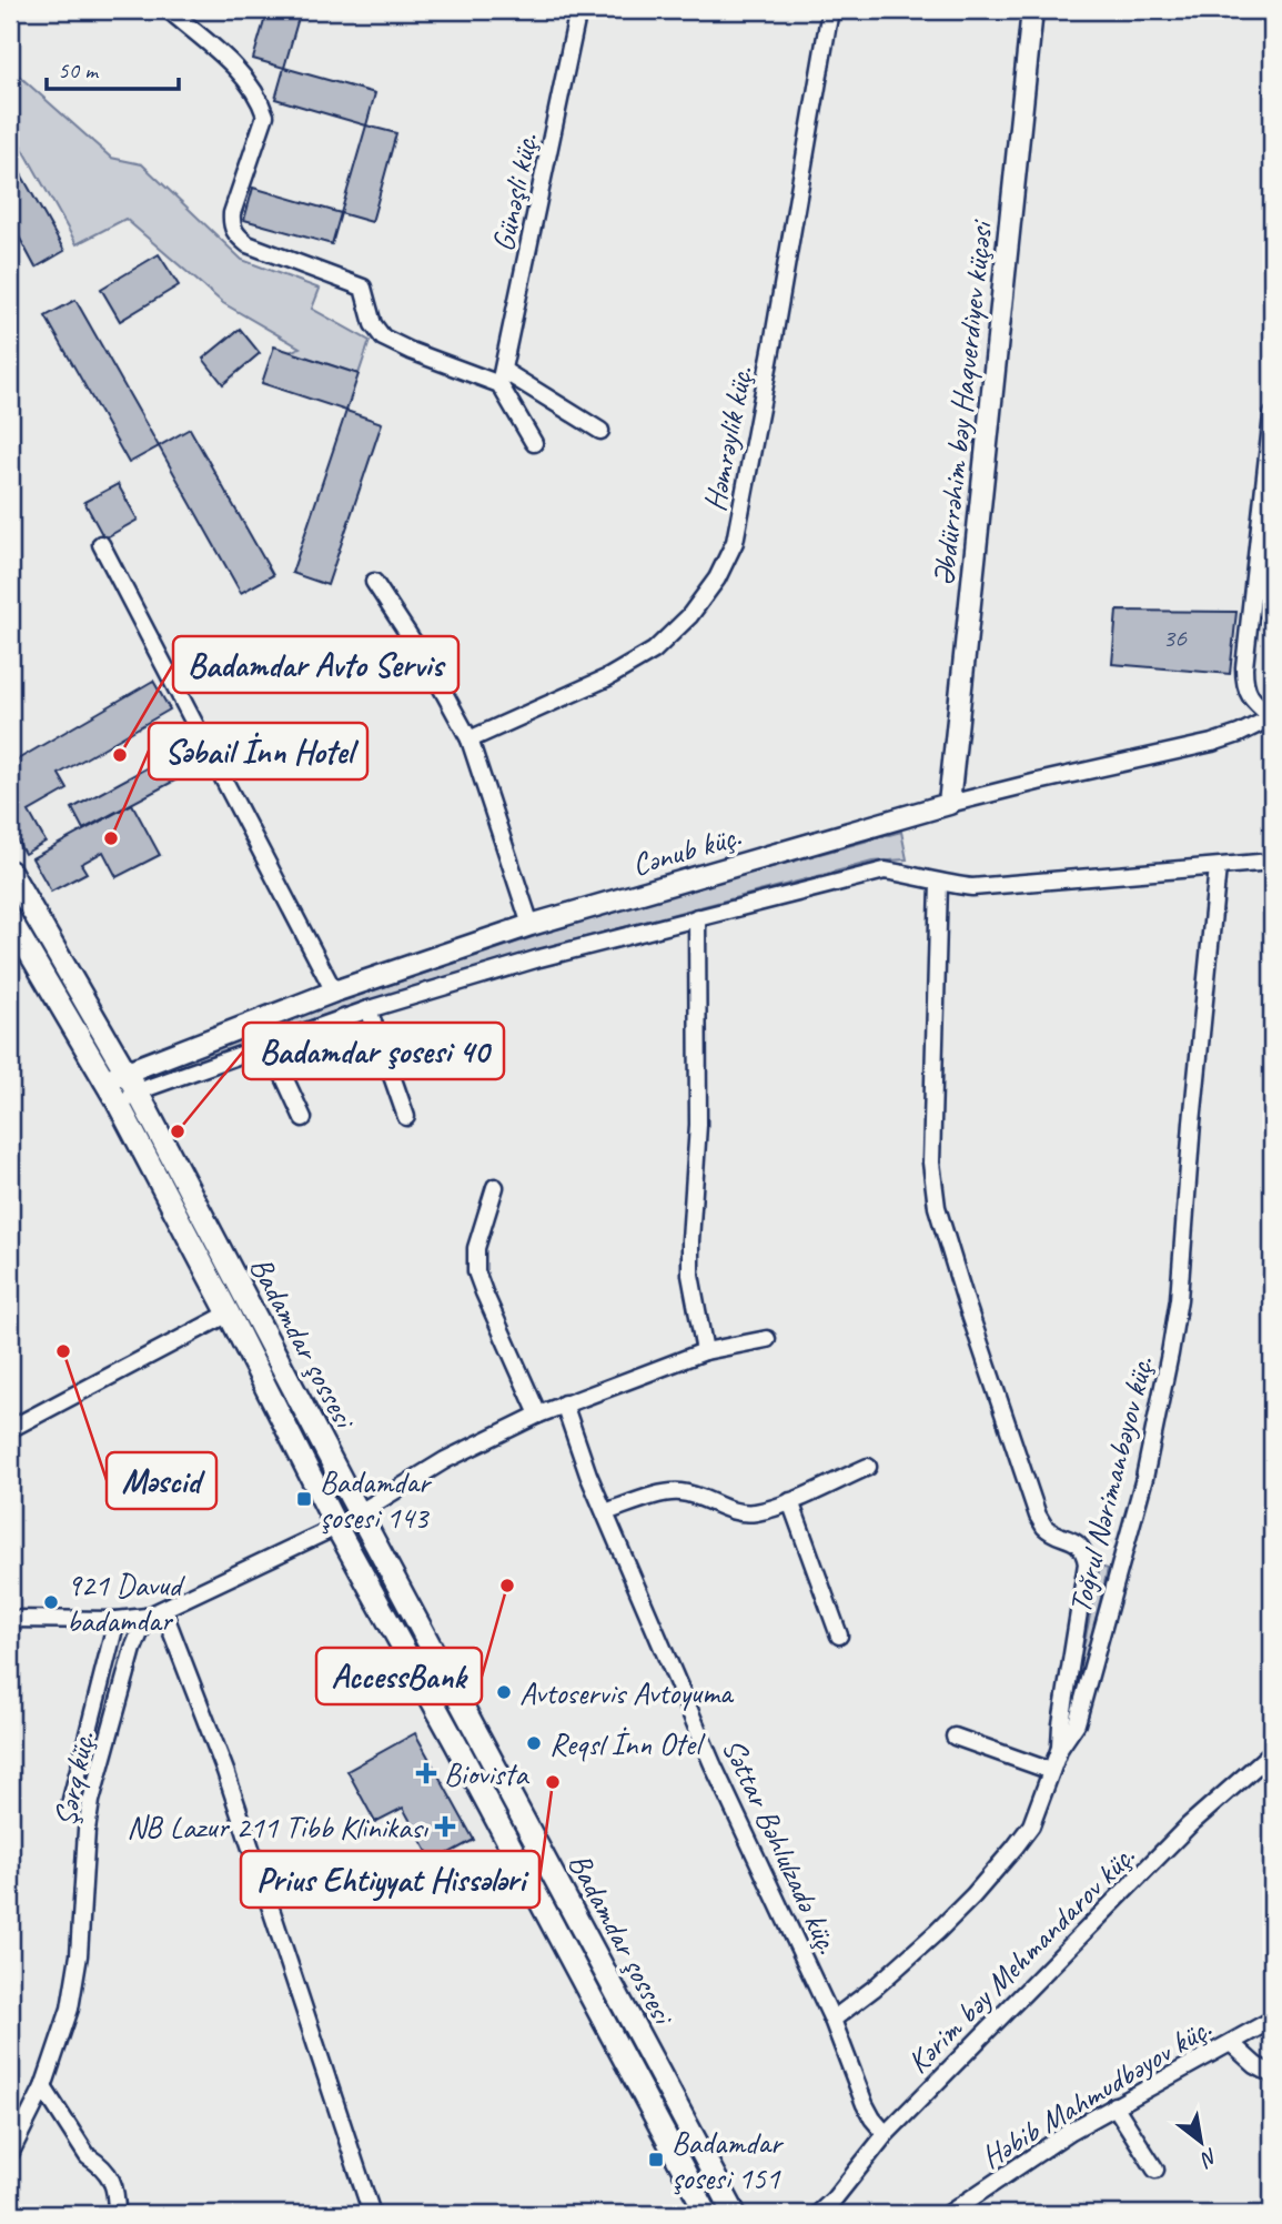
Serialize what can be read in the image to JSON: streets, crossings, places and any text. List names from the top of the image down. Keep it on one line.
{"streets":{"main road":["Badamdar şossesi"],"street":["Günəşli küç.","Əbdürrəhim bəy Haqverdiyev küçəsi","Həmrəylik küç.","Cənub küç.","Toğrul Nərimanbəyov küç.","Şərq küç.","Səttar Bəhlulzadə küç.","Kərim bəy Mehmandarov küç.","Həbib Mahmudbəyov küç."]},"crossings":[["Əbdürrəhim bəy Haqverdiyev küçəsi","Cənub küç."],["Cənub küç.","Badamdar şossesi"],["Toğrul Nərimanbəyov küç.","Səttar Bəhlulzadə küç."],["Səttar Bəhlulzadə küç.","Kərim bəy Mehmandarov küç."]],"places":{"other":["Badamdar Avto Servis","Səbail İnn Hotel","Badamdar şosesi 40","Məscid","AccessBank","921 Davud badamdar","Avtoservis Avtoyuma","Reqsl İnn Otel","Prius Ehtiyyat Hissәlәri"],"transit":["Badamdar şosesi 143","Badamdar şosesi 151"],"health":["Biovista","NB Lazur 211 Tibb Klinikası"]},"house_numbers":["36"],"scale_bar":"50 m","north":"bottom right"}
